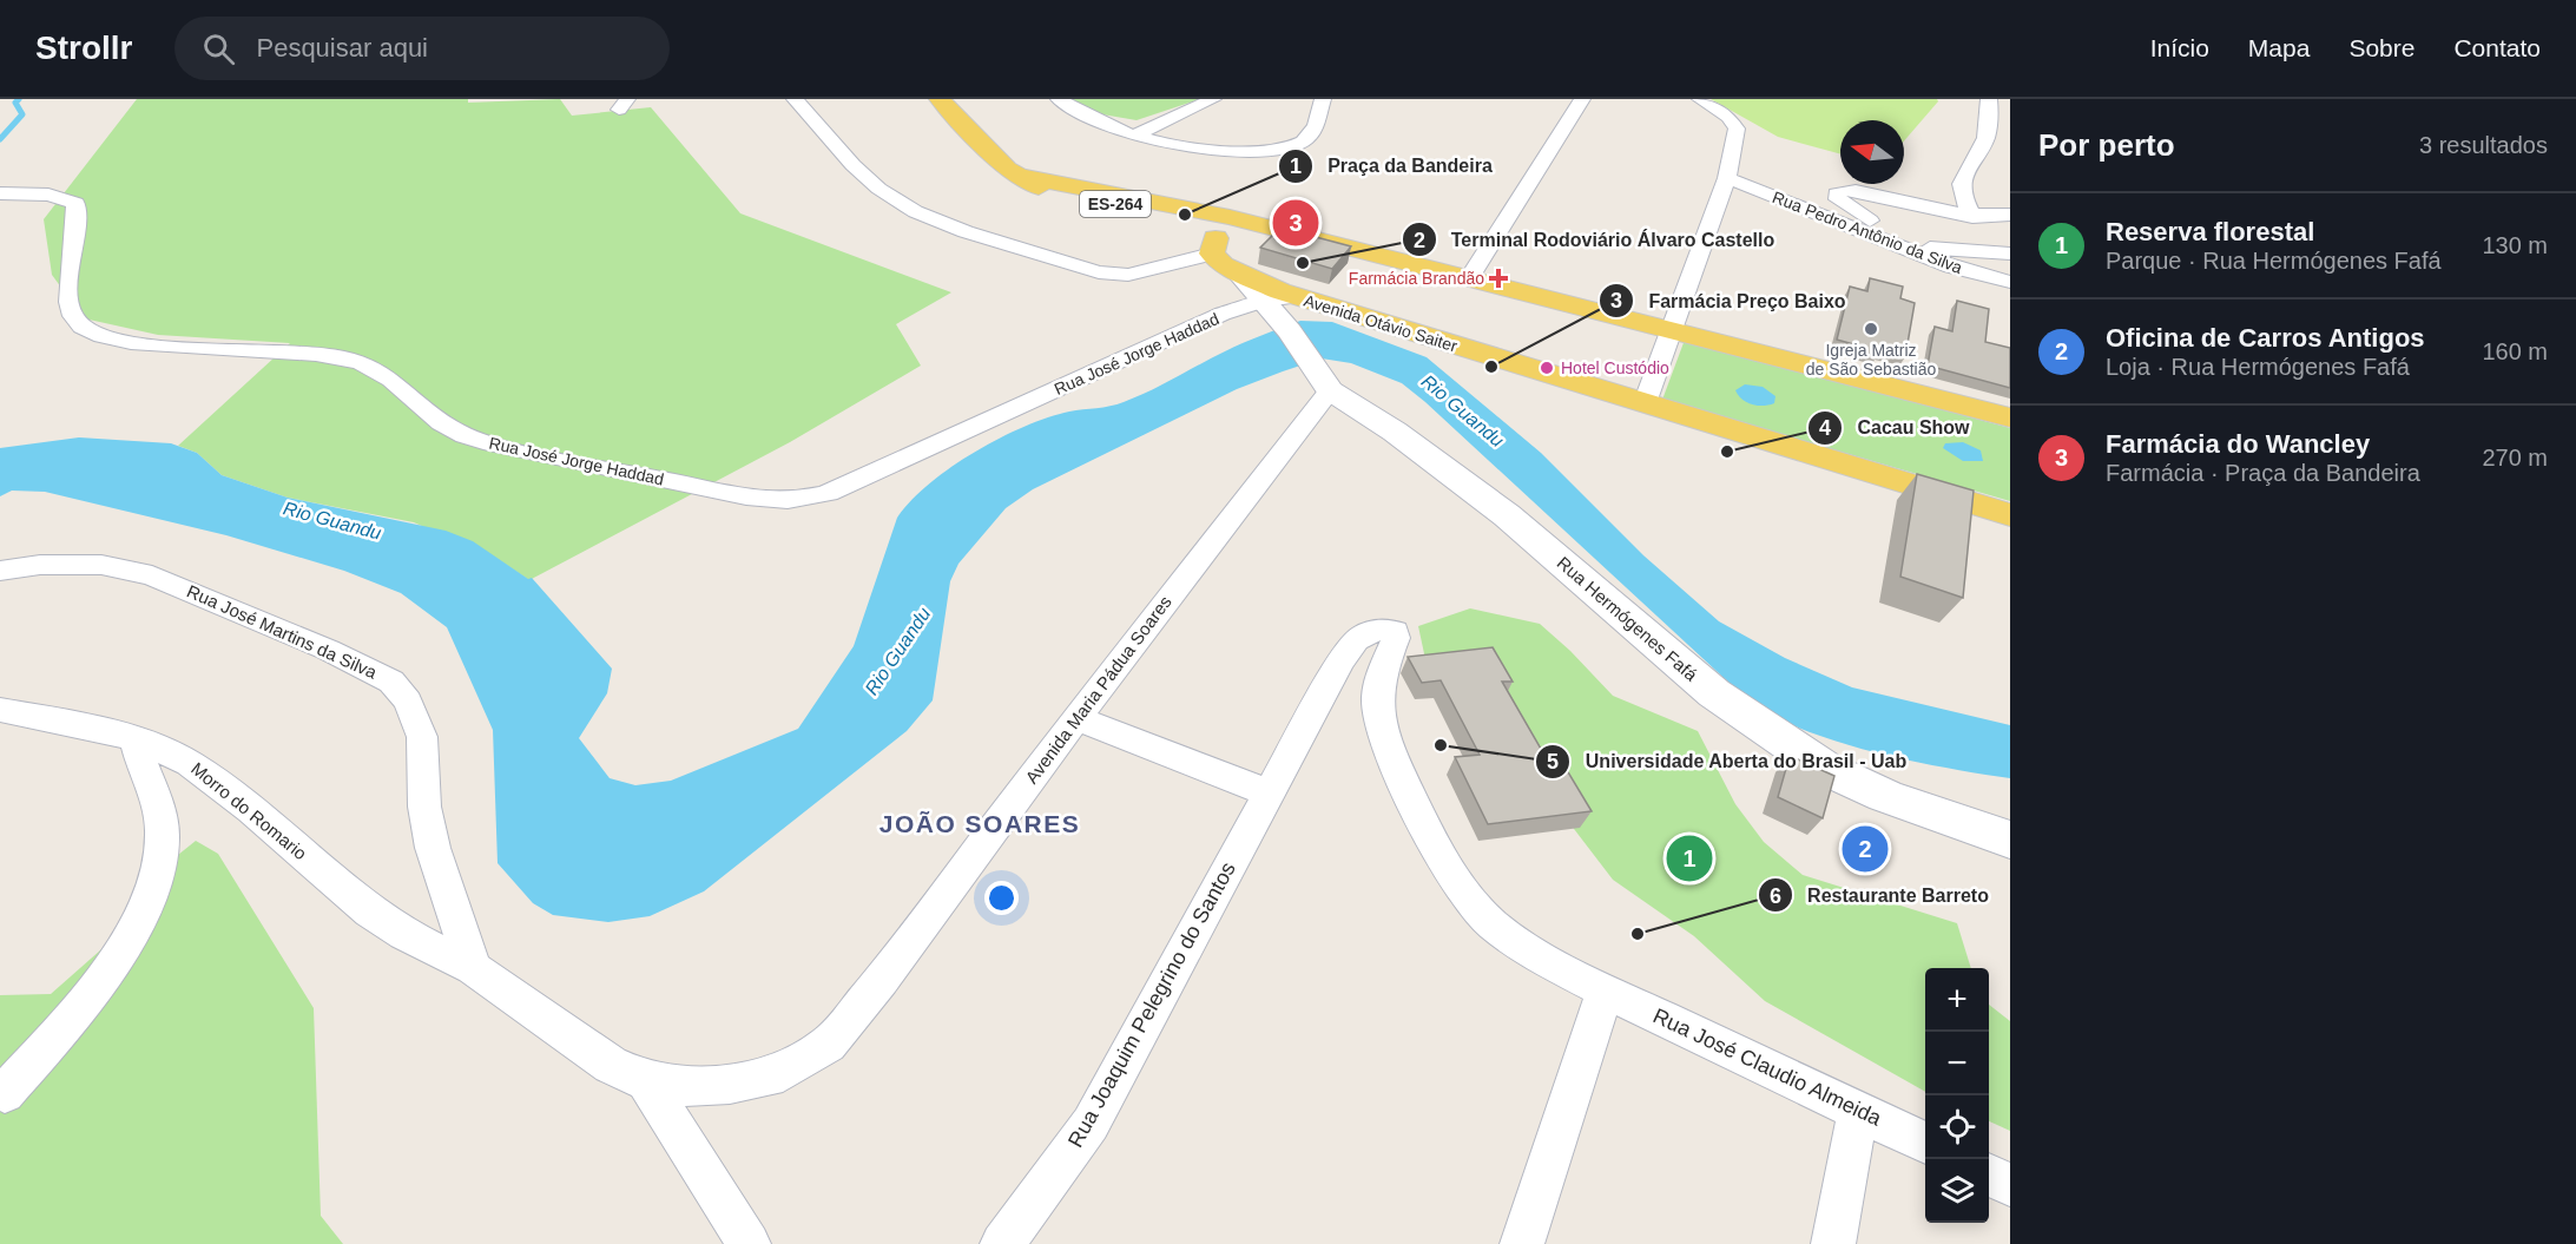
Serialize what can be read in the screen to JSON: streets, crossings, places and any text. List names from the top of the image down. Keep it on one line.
{"streets":{"main road":["ES-264","Avenida Otávio Saiter"],"street":["Rua Pedro Antônio da Silva","Rua José Jorge Haddad","Rua Hermógenes Fafá","Rua José Martins da Silva","Avenida Maria Pádua Soares","Morro do Romario","Rua Joaquim Pelegrino do Santos","Rua José Claudio Almeida"]},"crossings":[["ES-264","Rua Hermógenes Fafá"],["Avenida Otávio Saiter","Rua José Jorge Haddad"],["Avenida Otávio Saiter","Rua Hermógenes Fafá"],["Rua José Jorge Haddad","Rua Hermógenes Fafá"],["Rua Hermógenes Fafá","Avenida Maria Pádua Soares"],["Rua José Martins da Silva","Avenida Maria Pádua Soares"],["Rua José Martins da Silva","Morro do Romario"],["Avenida Maria Pádua Soares","Morro do Romario"],["Rua Joaquim Pelegrino do Santos","Rua José Claudio Almeida"]],"districts":["JOÃO SOARES"],"water":["Rio Guandu"],"places":{"other":["Praça da Bandeira","Terminal Rodoviário Álvaro Castello","Igreja Matriz de São Sebastião","Farmácia Preço Baixo","Hotel Custódio","Cacau Show","Universidade Aberta do Brasil - Uab","Restaurante Barreto"],"health":["Farmácia Brandão"]},"north":"left","page":{"header":"Strollr","search":"Pesquisar aqui","nav":["Início","Mapa","Sobre","Contato"],"heading":["Por perto","3 resultados"],"list":[{"mark":"1","name":"Reserva florestal","note":"Parque · Rua Hermógenes Fafá","value":"130 m"},{"mark":"2","name":"Oficina de Carros Antigos","note":"Loja · Rua Hermógenes Fafá","value":"160 m"},{"mark":"3","name":"Farmácia do Wancley","note":"Farmácia · Praça da Bandeira","value":"270 m"}],"pins":["3","2","1"],"map_buttons":["+","−"]}}
